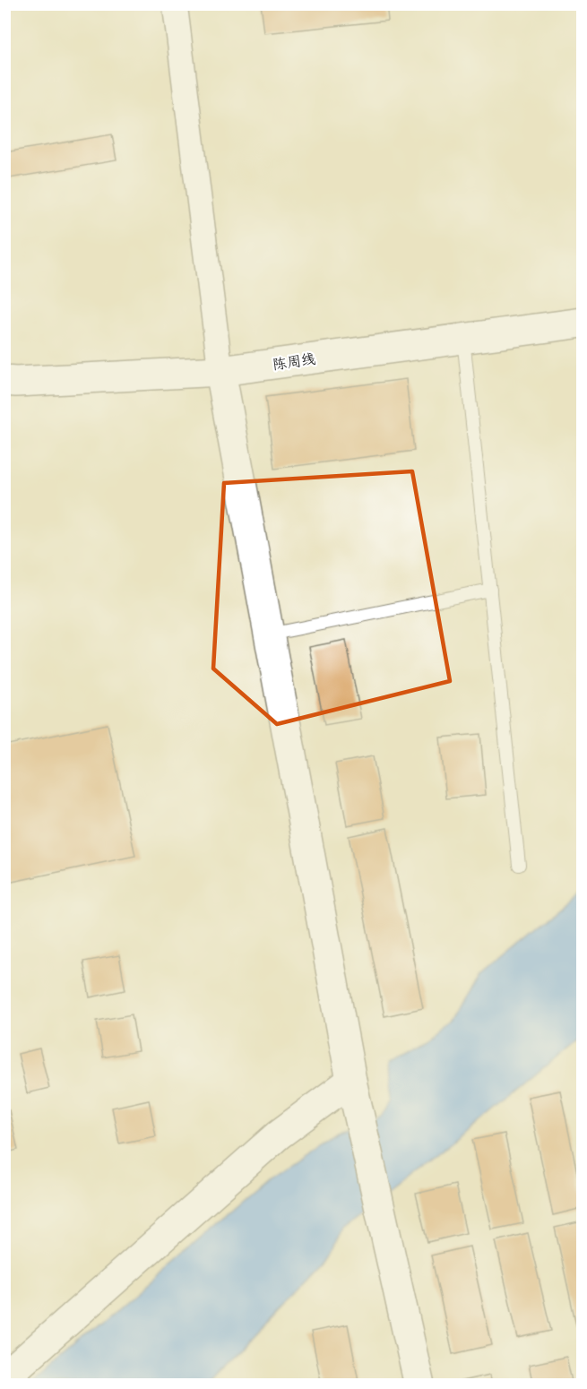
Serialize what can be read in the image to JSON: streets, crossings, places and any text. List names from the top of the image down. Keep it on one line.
{"streets":{"street":["陈周线"]}}
